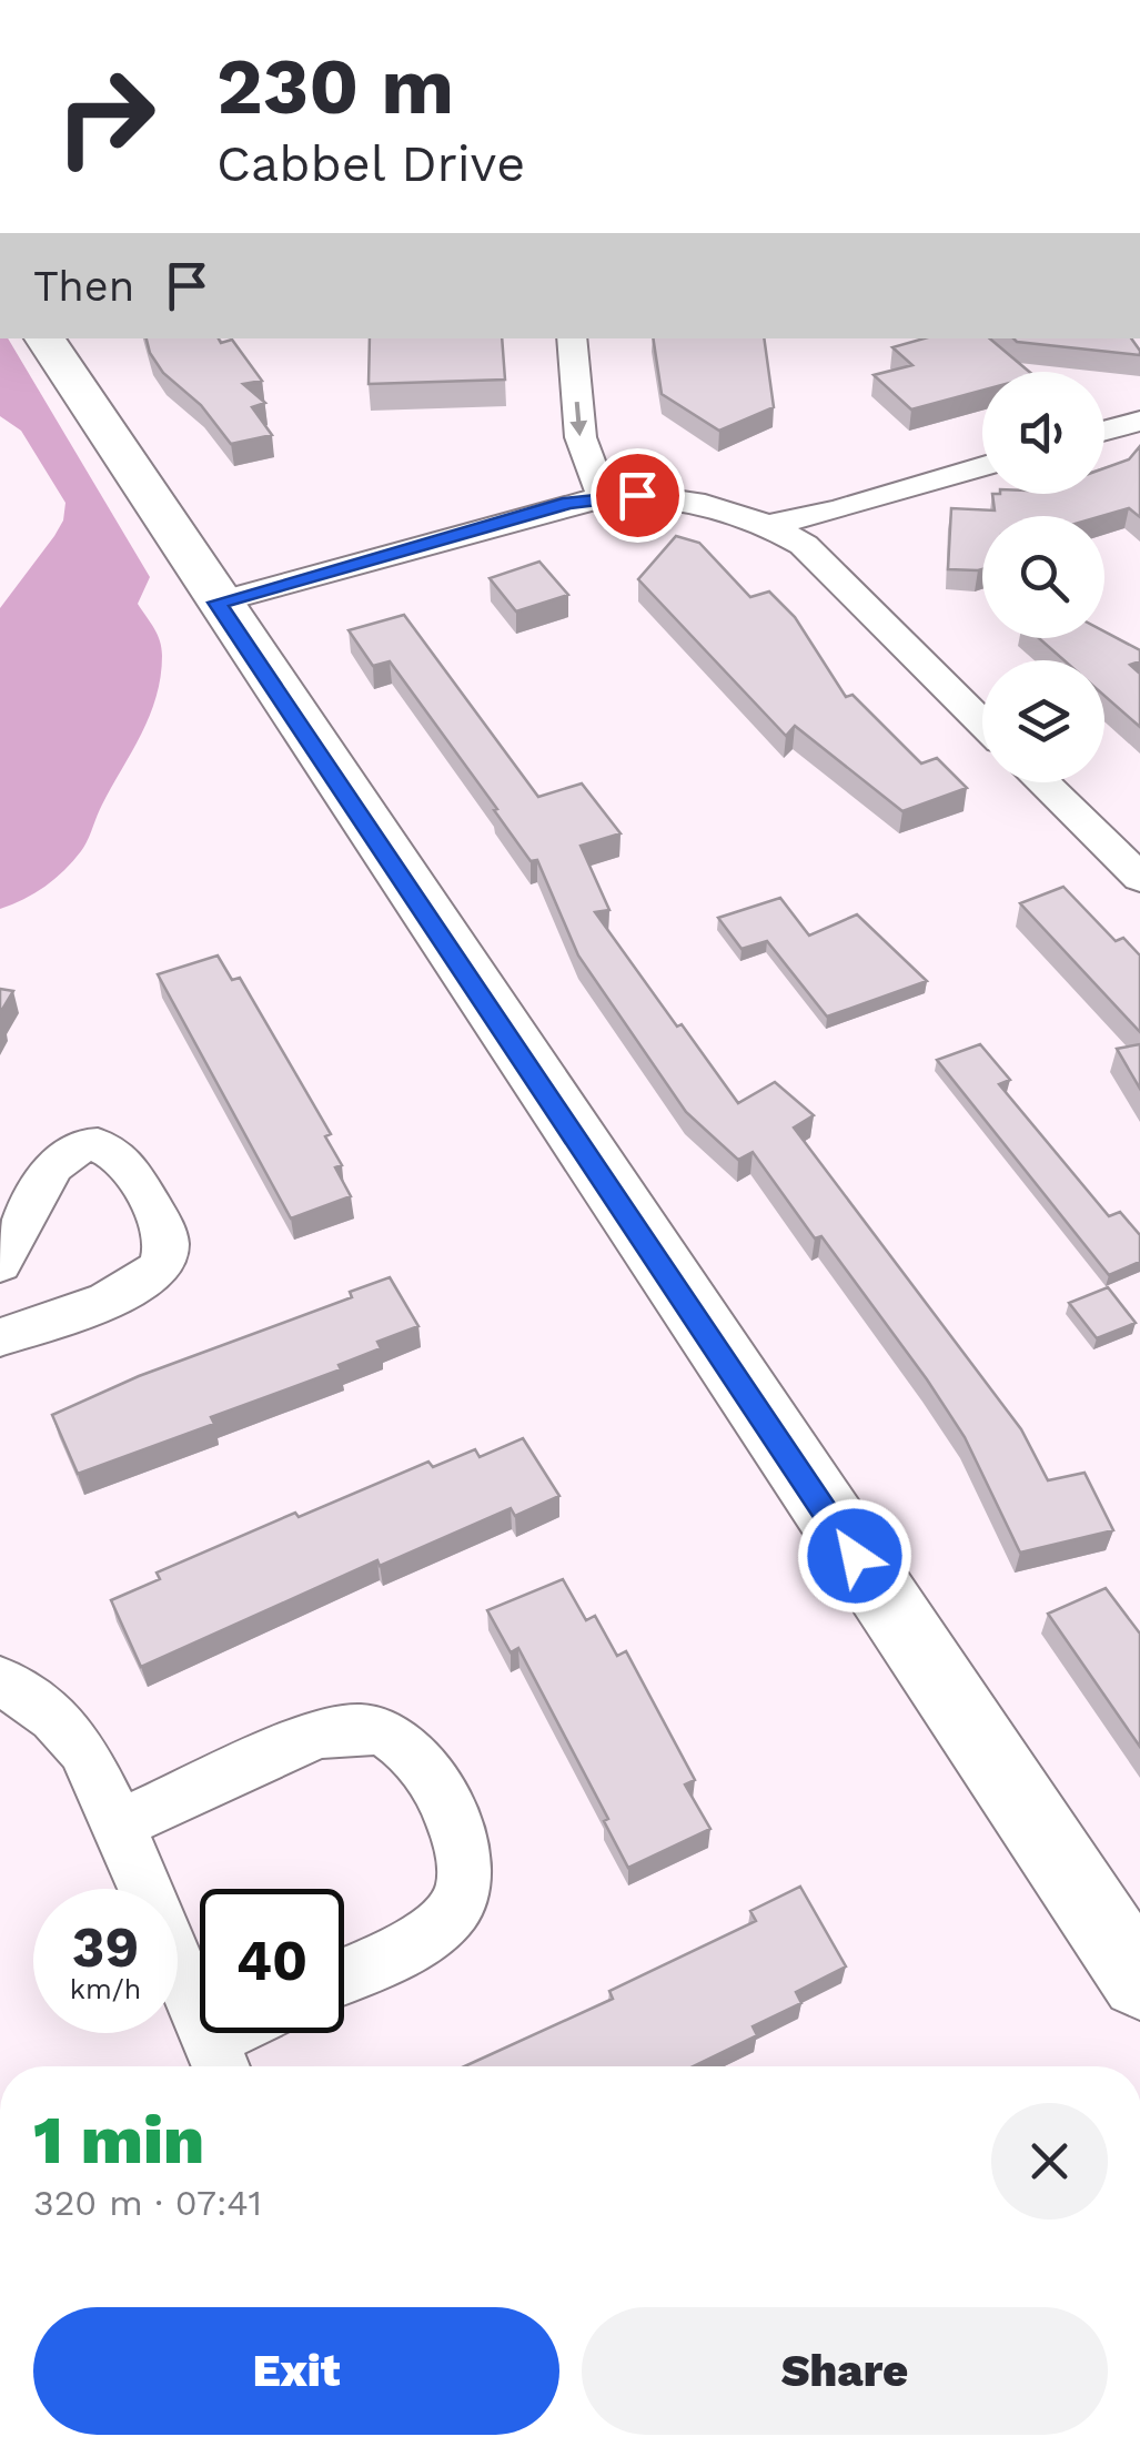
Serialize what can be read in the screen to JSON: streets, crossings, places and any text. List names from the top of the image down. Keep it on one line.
{"page":{"turn":["230 m","Cabbel Drive"],"then":"Then","speed":"39 km/h","limit":"40","heading":["1 min","320 m · 07:41"],"buttons":["Exit","Share"]}}
